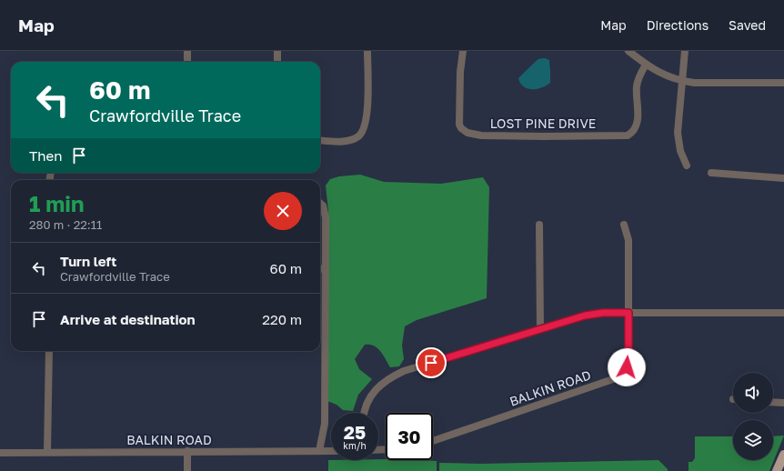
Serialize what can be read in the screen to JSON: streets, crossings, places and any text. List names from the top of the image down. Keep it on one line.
{"streets":{"street":["LOST PINE DRIVE","BALKIN ROAD"]},"page":{"header":"Map","nav":["Map","Directions","Saved"],"turn":["60 m","Crawfordville Trace"],"then":"Then","heading":["1 min","280 m · 22:11"],"list":[{"name":"Turn left","note":"Crawfordville Trace","value":"60 m"},{"name":"Arrive at destination","value":"220 m"}],"speed":"25 km/h","limit":"30"}}
